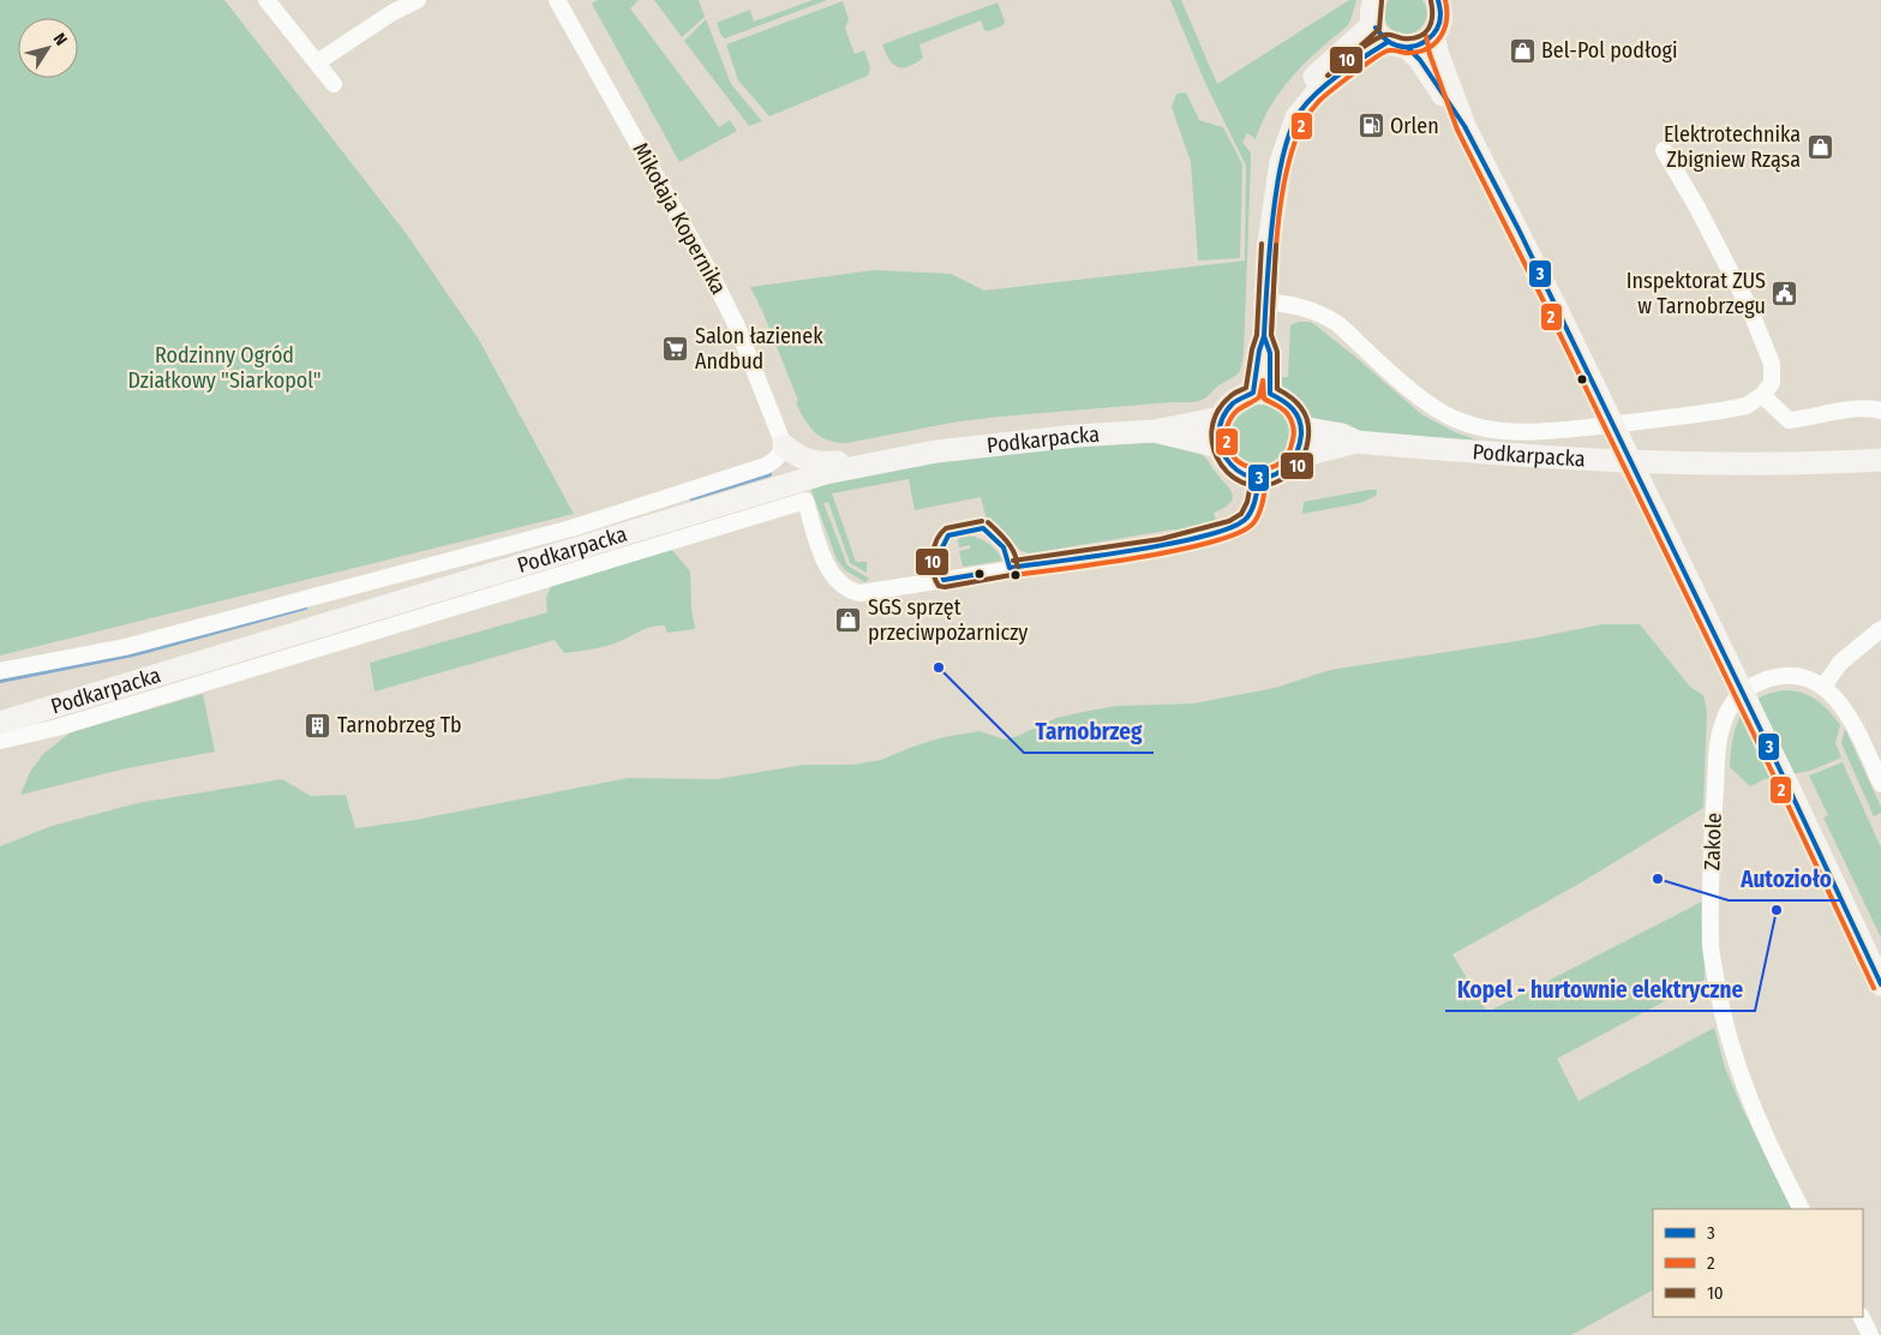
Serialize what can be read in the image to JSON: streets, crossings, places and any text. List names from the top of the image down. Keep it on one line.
{"streets":{"main road":["Podkarpacka"],"street":["Mikołaja Kopernika","Zakole"]},"parks":["Rodzinny Ogród Działkowy \"Siarkopol\""],"places":{"shop":["Bel-Pol podłogi","Elektrotechnika Zbigniew Rząsa","SGS sprzęt przeciwpożarniczy"],"fuel station":["Orlen"],"public building":["Inspektorat ZUS w Tarnobrzegu"],"supermarket":["Salon łazienek Andbud"],"other":["Tarnobrzeg","Autozioło","Kopel - hurtownie elektryczne"],"building":["Tarnobrzeg Tb"]},"lines":["transit line 3","transit line 2","transit line 10"],"legend":["3","2","10"],"north":"top right"}
